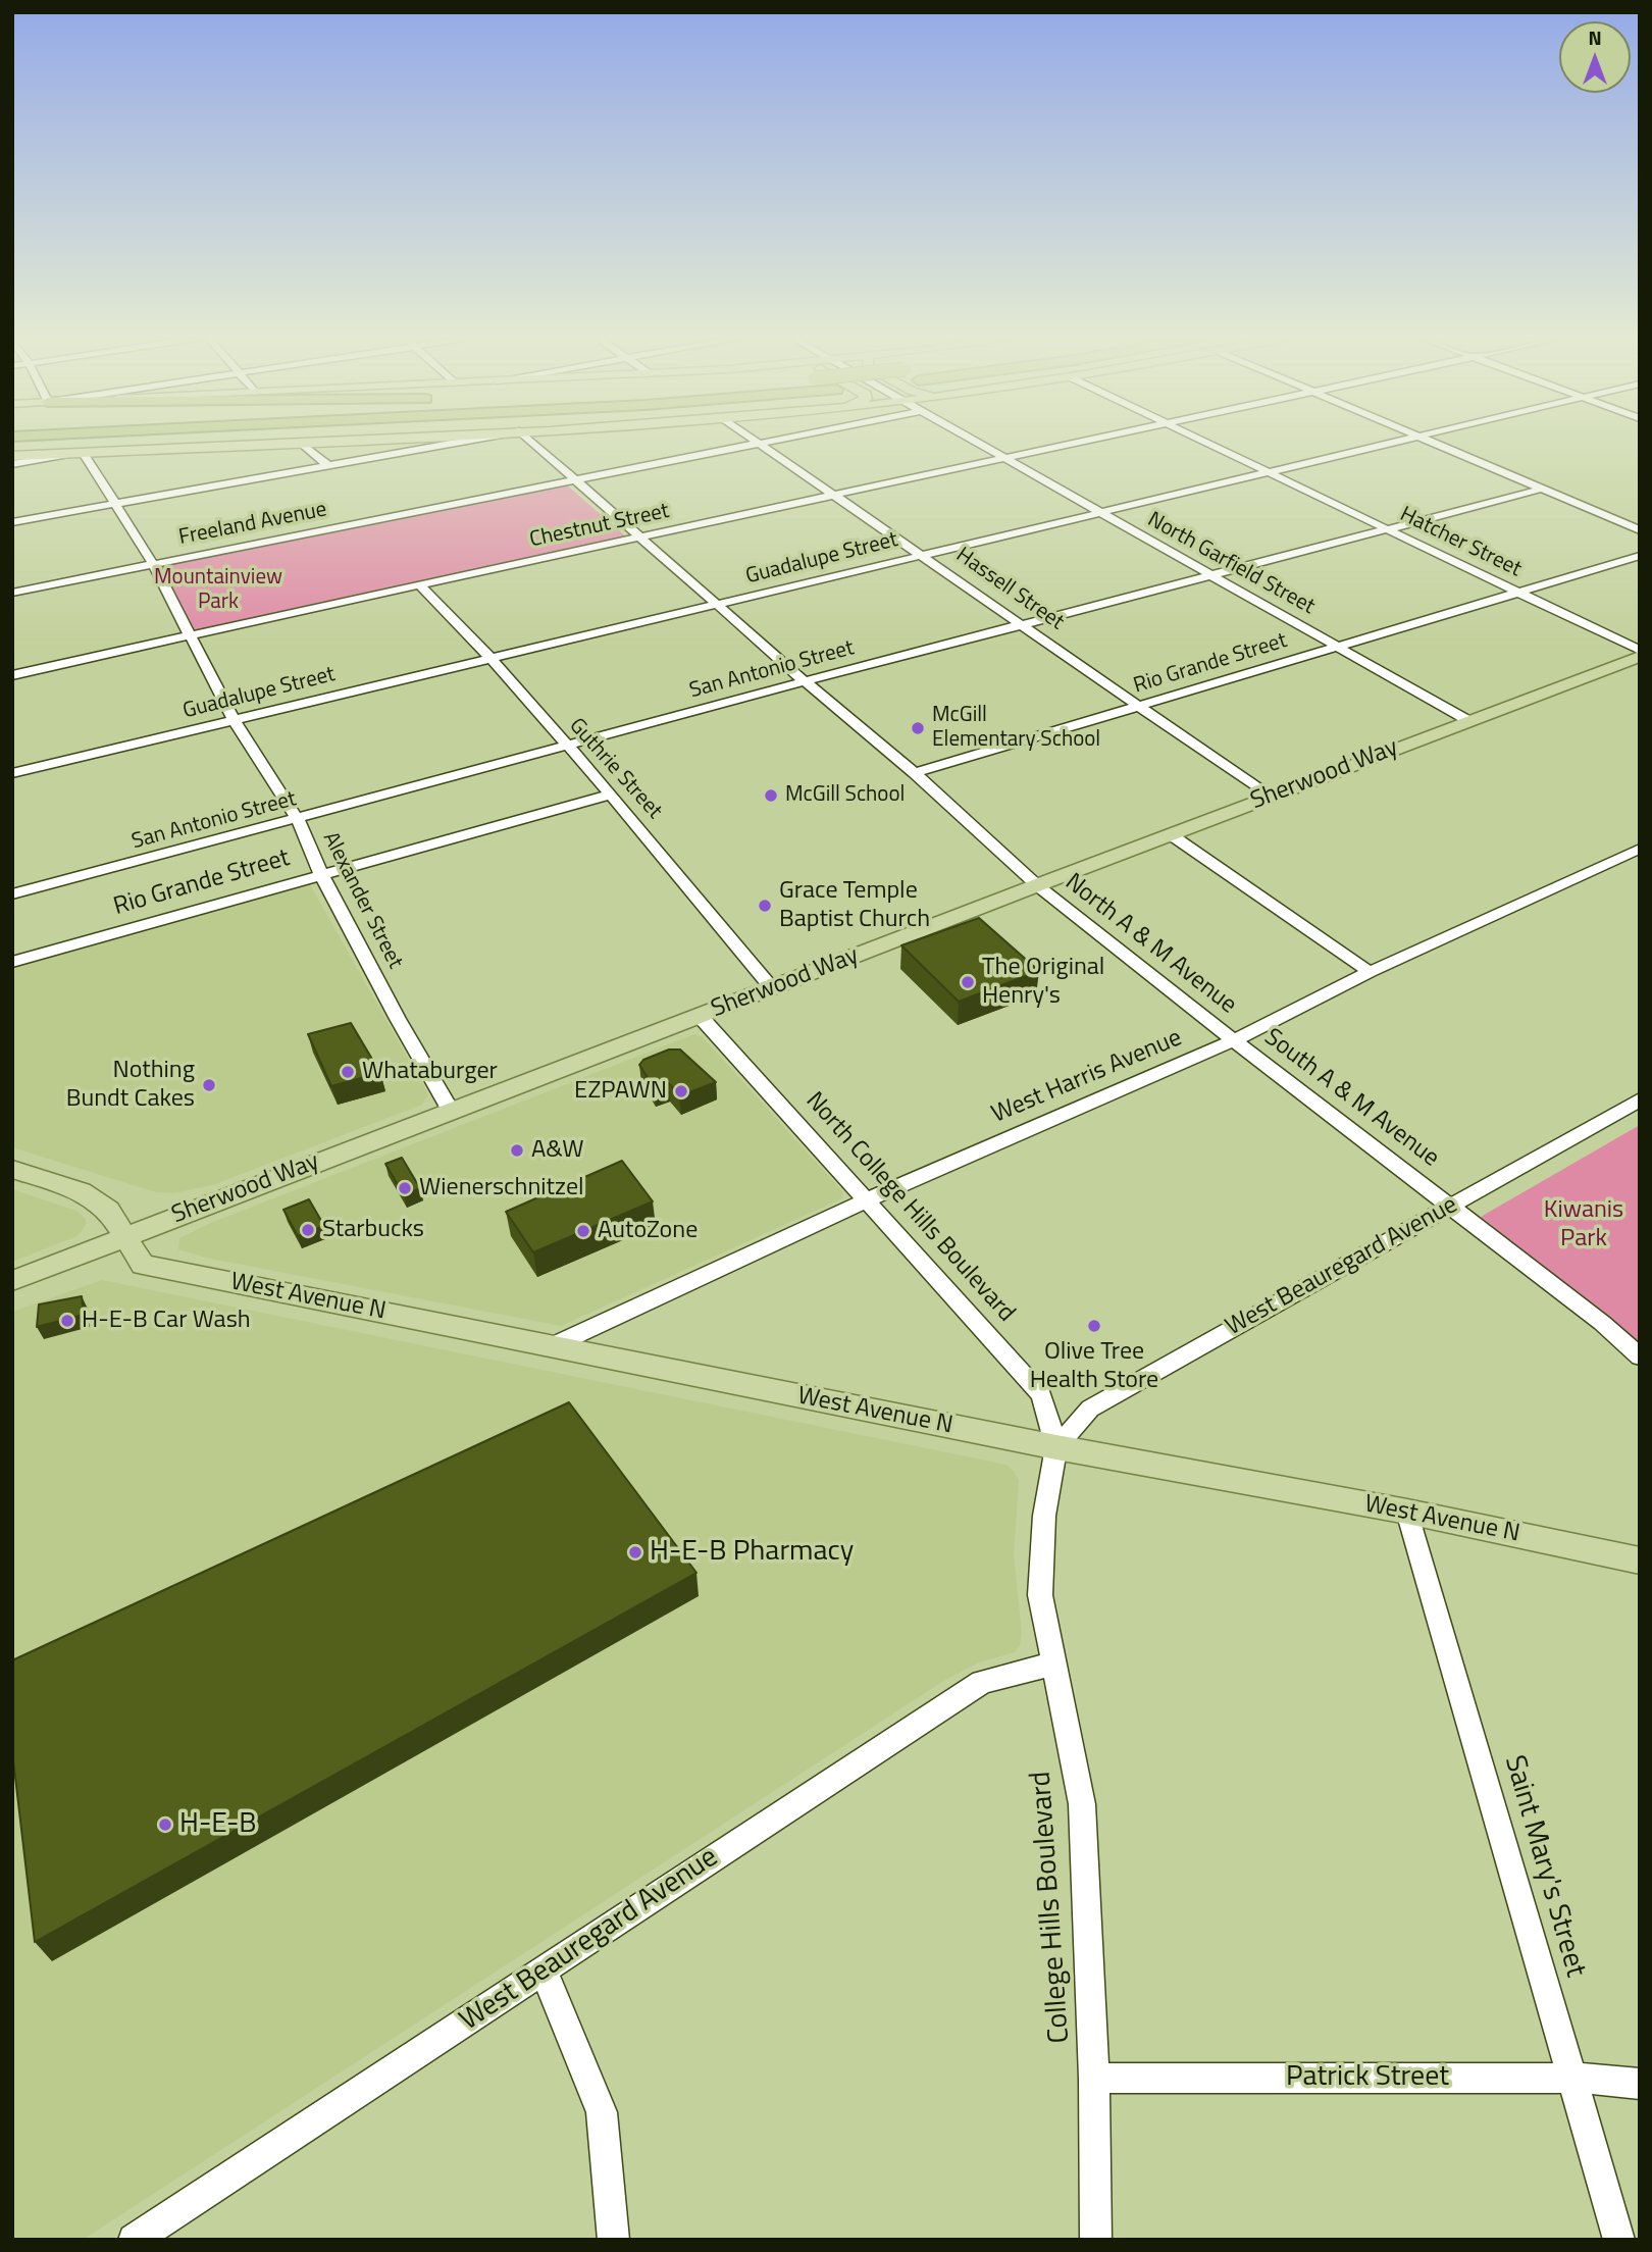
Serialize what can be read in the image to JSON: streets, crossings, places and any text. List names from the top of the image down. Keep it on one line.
{"streets":{"main road":["Sherwood Way","West Avenue N"],"street":["Freeland Avenue","Chestnut Street","Hatcher Street","Guadalupe Street","North Garfield Street","Hassell Street","Rio Grande Street","San Antonio Street","Guthrie Street","Alexander Street","North A & M Avenue","West Harris Avenue","South A & M Avenue","North College Hills Boulevard","West Beauregard Avenue","Saint Mary's Street","College Hills Boulevard","Patrick Street"]},"crossings":[["Freeland Avenue","Hassell Street"],["Freeland Avenue","Alexander Street"],["Freeland Avenue","North A & M Avenue"],["Chestnut Street","North Garfield Street"],["Chestnut Street","Hassell Street"],["Chestnut Street","Guthrie Street"],["Chestnut Street","Alexander Street"],["Chestnut Street","North A & M Avenue"],["Hatcher Street","Guadalupe Street"],["Hatcher Street","Rio Grande Street"],["Hatcher Street","San Antonio Street"],["Guadalupe Street","North Garfield Street"],["Guadalupe Street","Hassell Street"],["Guadalupe Street","Guthrie Street"],["Guadalupe Street","Alexander Street"],["Guadalupe Street","North A & M Avenue"],["North Garfield Street","Rio Grande Street"],["North Garfield Street","San Antonio Street"],["North Garfield Street","Sherwood Way"],["Hassell Street","Rio Grande Street"],["Hassell Street","San Antonio Street"],["Hassell Street","Sherwood Way"],["Rio Grande Street","Guthrie Street"],["Rio Grande Street","Alexander Street"],["Rio Grande Street","North A & M Avenue"],["San Antonio Street","Guthrie Street"],["San Antonio Street","Alexander Street"],["San Antonio Street","North A & M Avenue"],["Guthrie Street","Sherwood Way"],["Sherwood Way","Alexander Street"],["Sherwood Way","North A & M Avenue"],["Sherwood Way","North College Hills Boulevard"],["Sherwood Way","West Avenue N"],["North A & M Avenue","West Harris Avenue"],["North A & M Avenue","South A & M Avenue"],["West Harris Avenue","South A & M Avenue"],["West Harris Avenue","North College Hills Boulevard"],["West Harris Avenue","West Avenue N"],["South A & M Avenue","West Beauregard Avenue"],["North College Hills Boulevard","West Beauregard Avenue"],["North College Hills Boulevard","West Avenue N"],["North College Hills Boulevard","College Hills Boulevard"],["West Beauregard Avenue","West Avenue N"],["West Beauregard Avenue","College Hills Boulevard"],["West Avenue N","Saint Mary's Street"],["West Avenue N","College Hills Boulevard"],["Saint Mary's Street","Patrick Street"],["College Hills Boulevard","Patrick Street"]],"parks":["Mountainview Park","Kiwanis Park"],"places":["McGill Elementary School","McGill School","Grace Temple Baptist Church","The Original Henry's","Whataburger","Nothing Bundt Cakes","EZPAWN","A&W","Wienerschnitzel","Starbucks","AutoZone","H-E-B Car Wash","Olive Tree Health Store","H-E-B Pharmacy","H-E-B"],"north":"top"}
